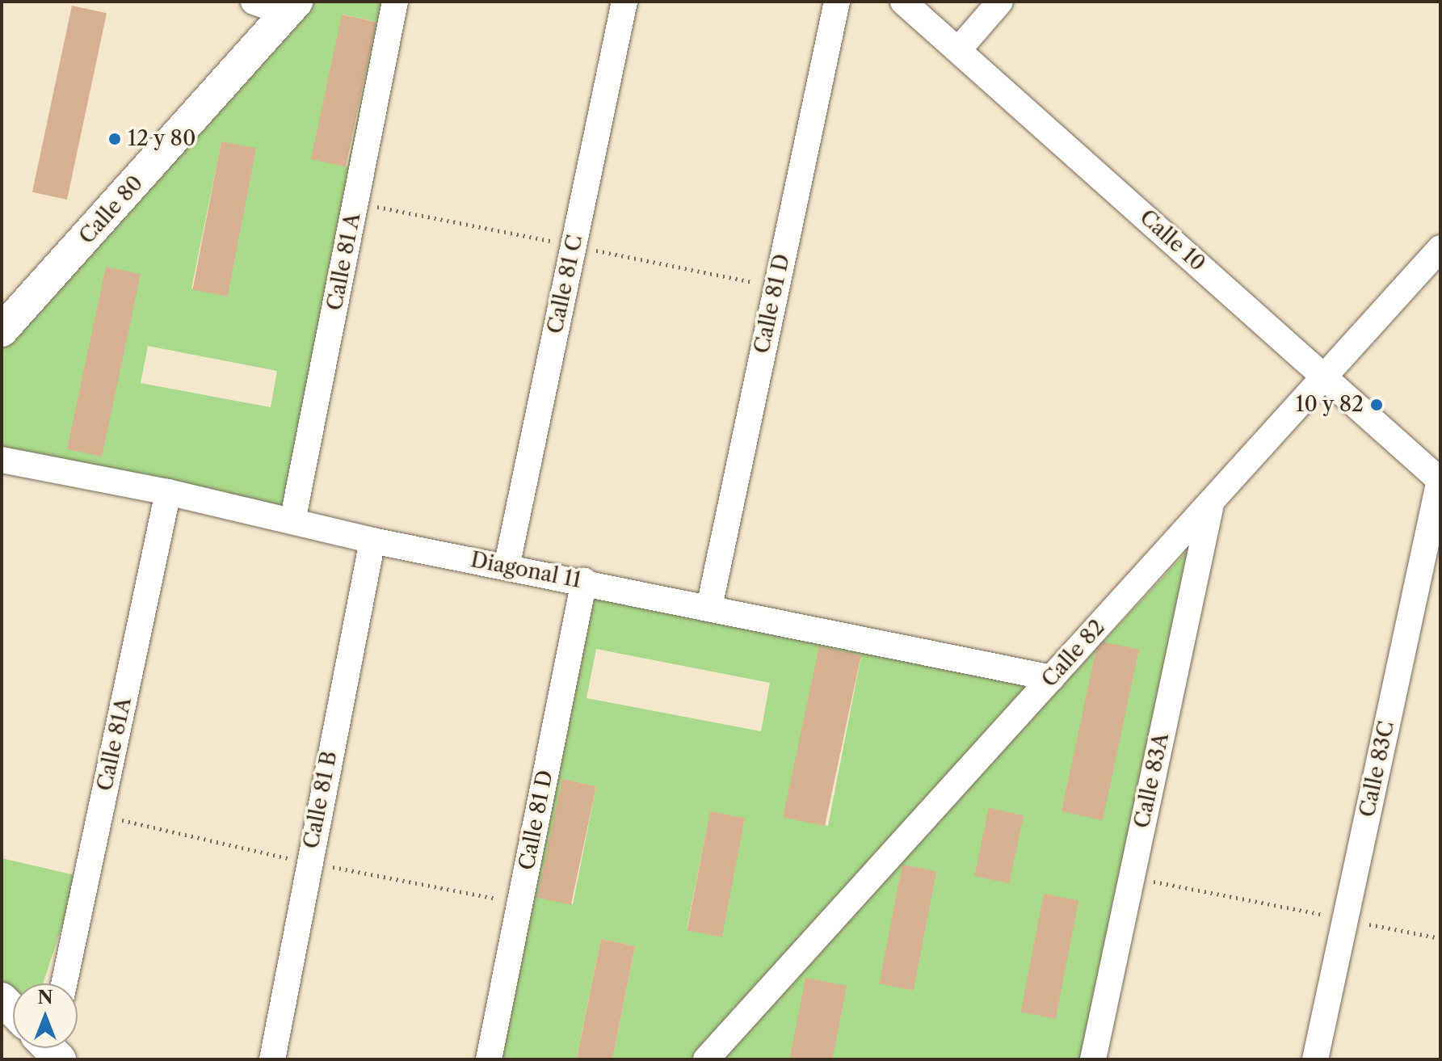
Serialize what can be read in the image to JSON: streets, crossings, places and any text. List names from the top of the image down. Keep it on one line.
{"streets":{"street":["Calle 80","Calle 10","Calle 81 A","Calle 81 C","Calle 81 D","Diagonal 11","Calle 82","Calle 81A","Calle 83C","Calle 83A","Calle 81 B"]},"crossings":[["Calle 10","Calle 82"],["Calle 10","Calle 83C"],["Calle 81 A","Diagonal 11"],["Calle 81 C","Diagonal 11"],["Calle 81 D","Diagonal 11"],["Diagonal 11","Calle 82"],["Diagonal 11","Calle 81A"],["Diagonal 11","Calle 81 B"],["Calle 82","Calle 83A"]],"places":["12 y 80","10 y 82"],"north":"top"}
